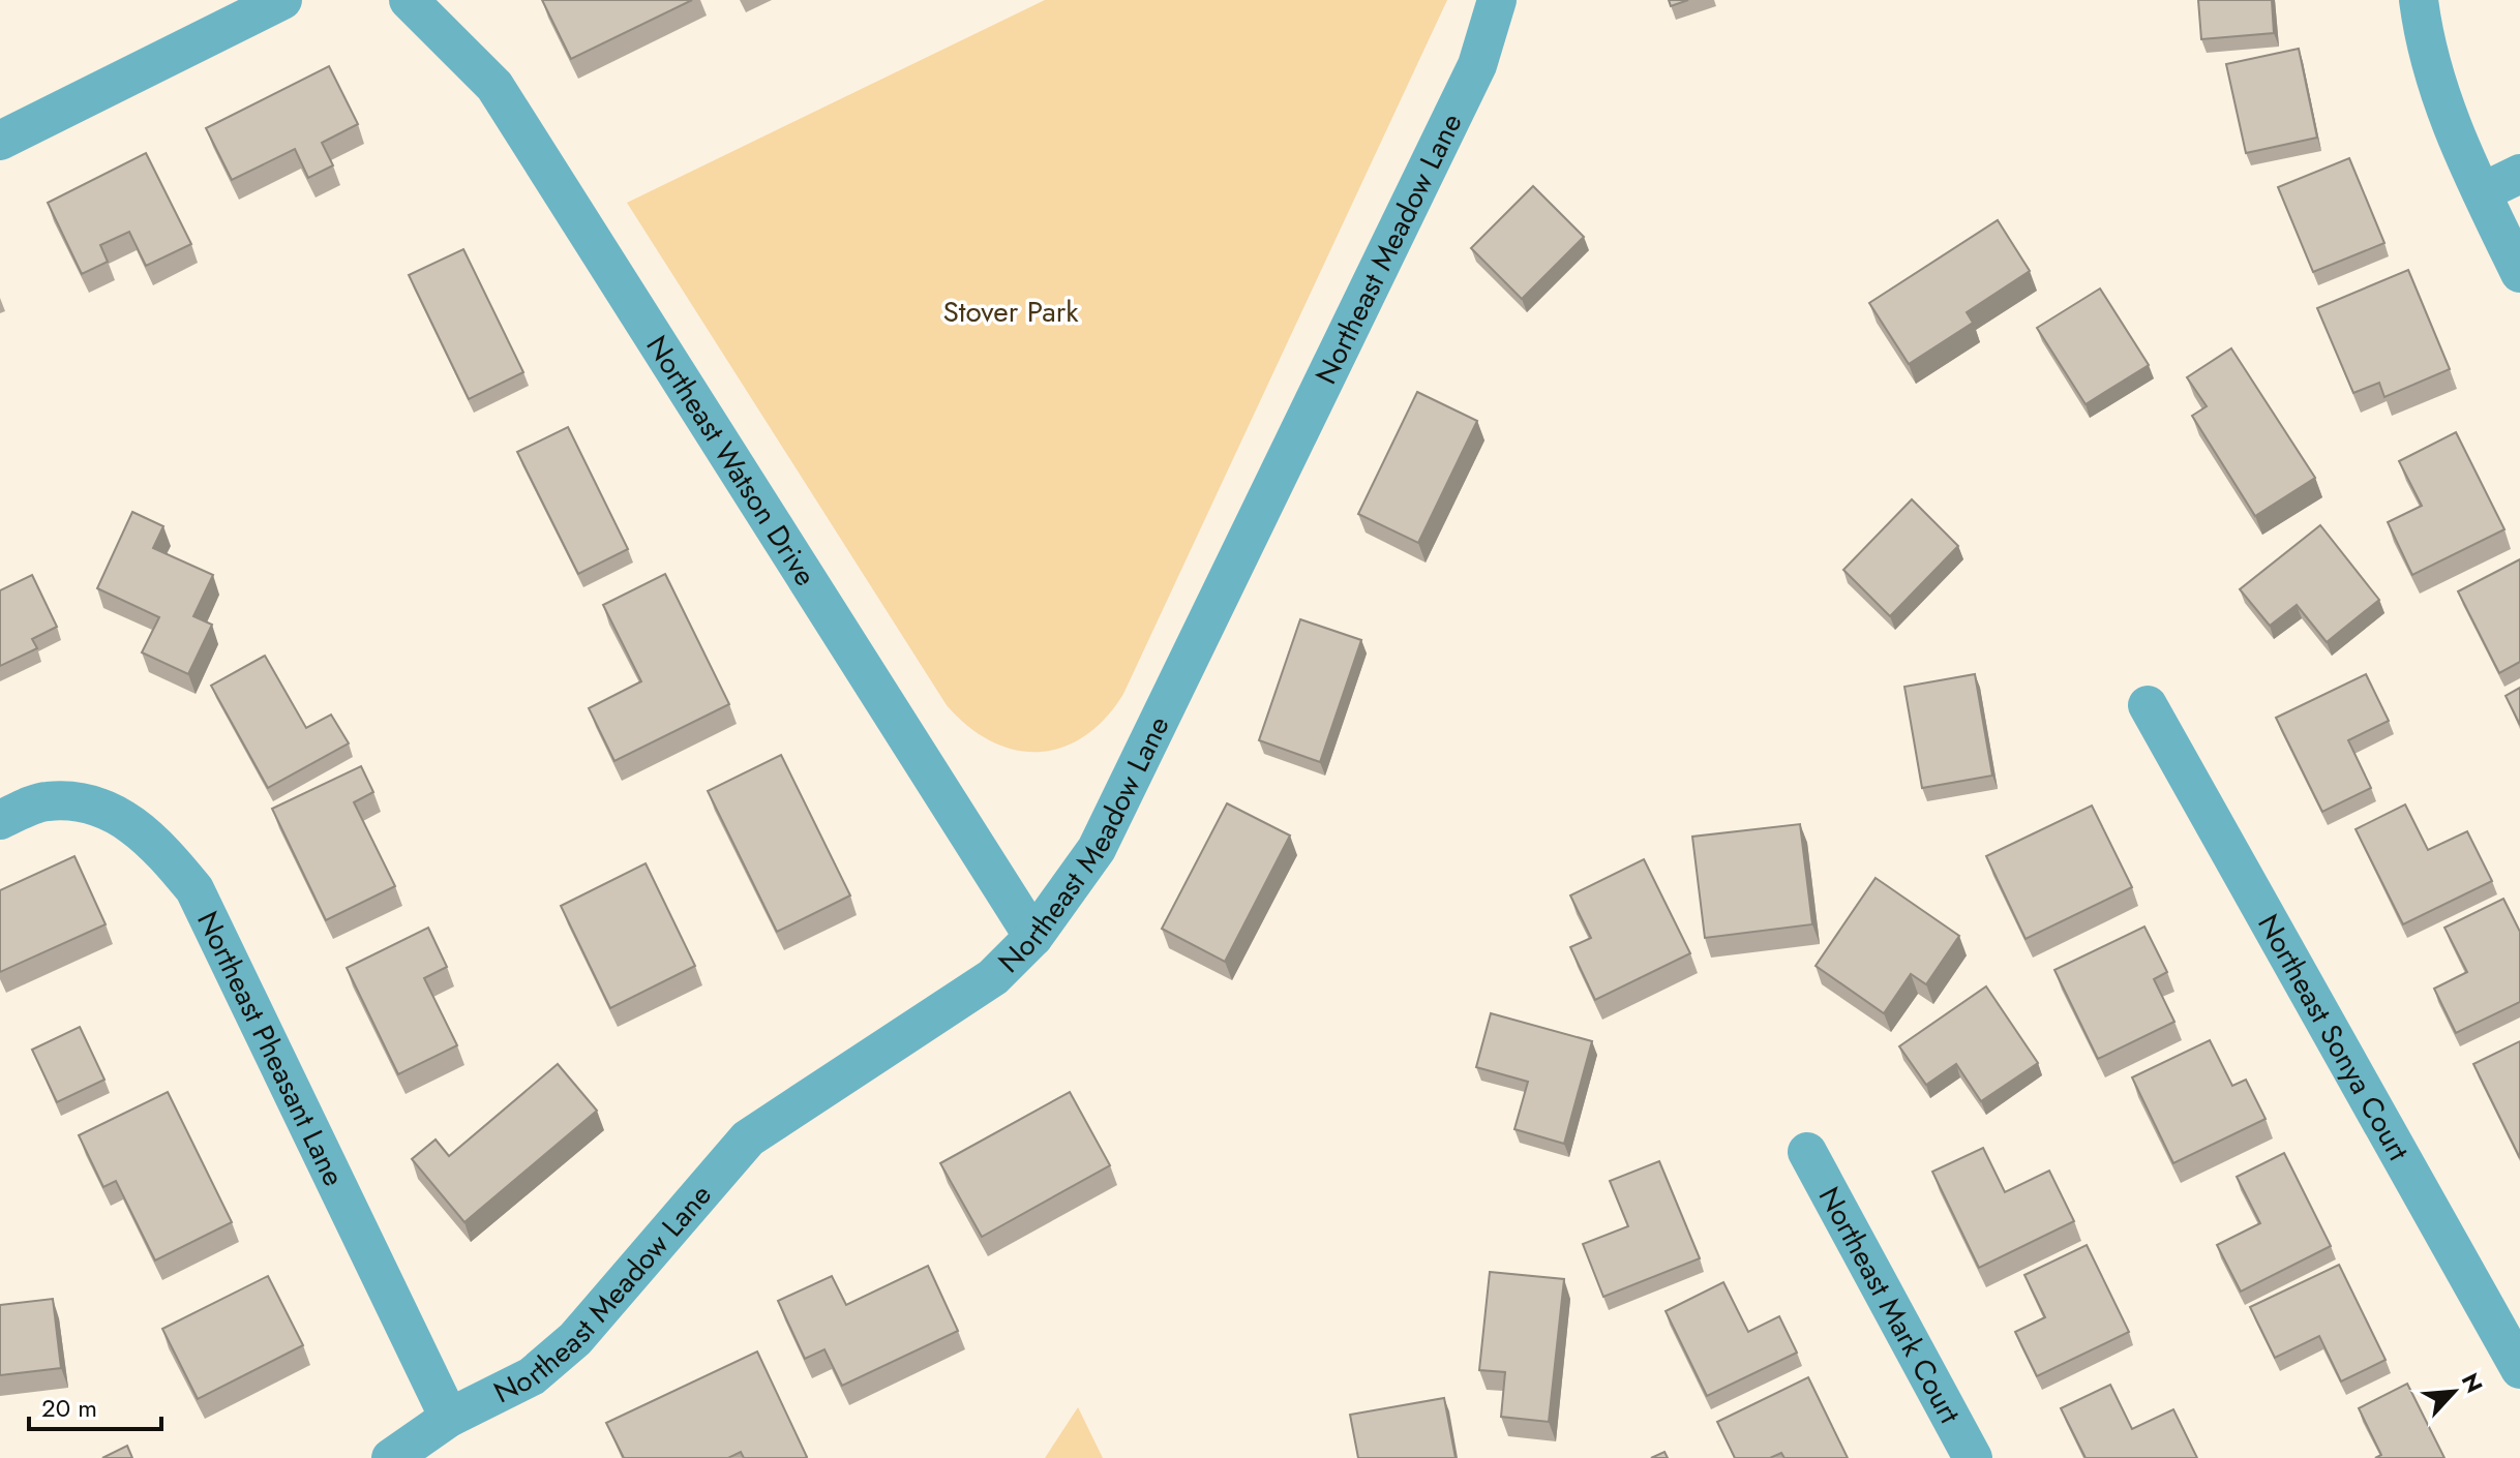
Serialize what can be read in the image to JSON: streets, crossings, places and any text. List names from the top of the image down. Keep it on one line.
{"streets":{"street":["Northeast Meadow Lane","Northeast Watson Drive","Northeast Sonya Court","Northeast Pheasant Lane","Northeast Mark Court"]},"crossings":[["Northeast Meadow Lane","Northeast Watson Drive"],["Northeast Meadow Lane","Northeast Pheasant Lane"]],"parks":["Stover Park"],"scale_bar":"20 m","north":"top right"}
